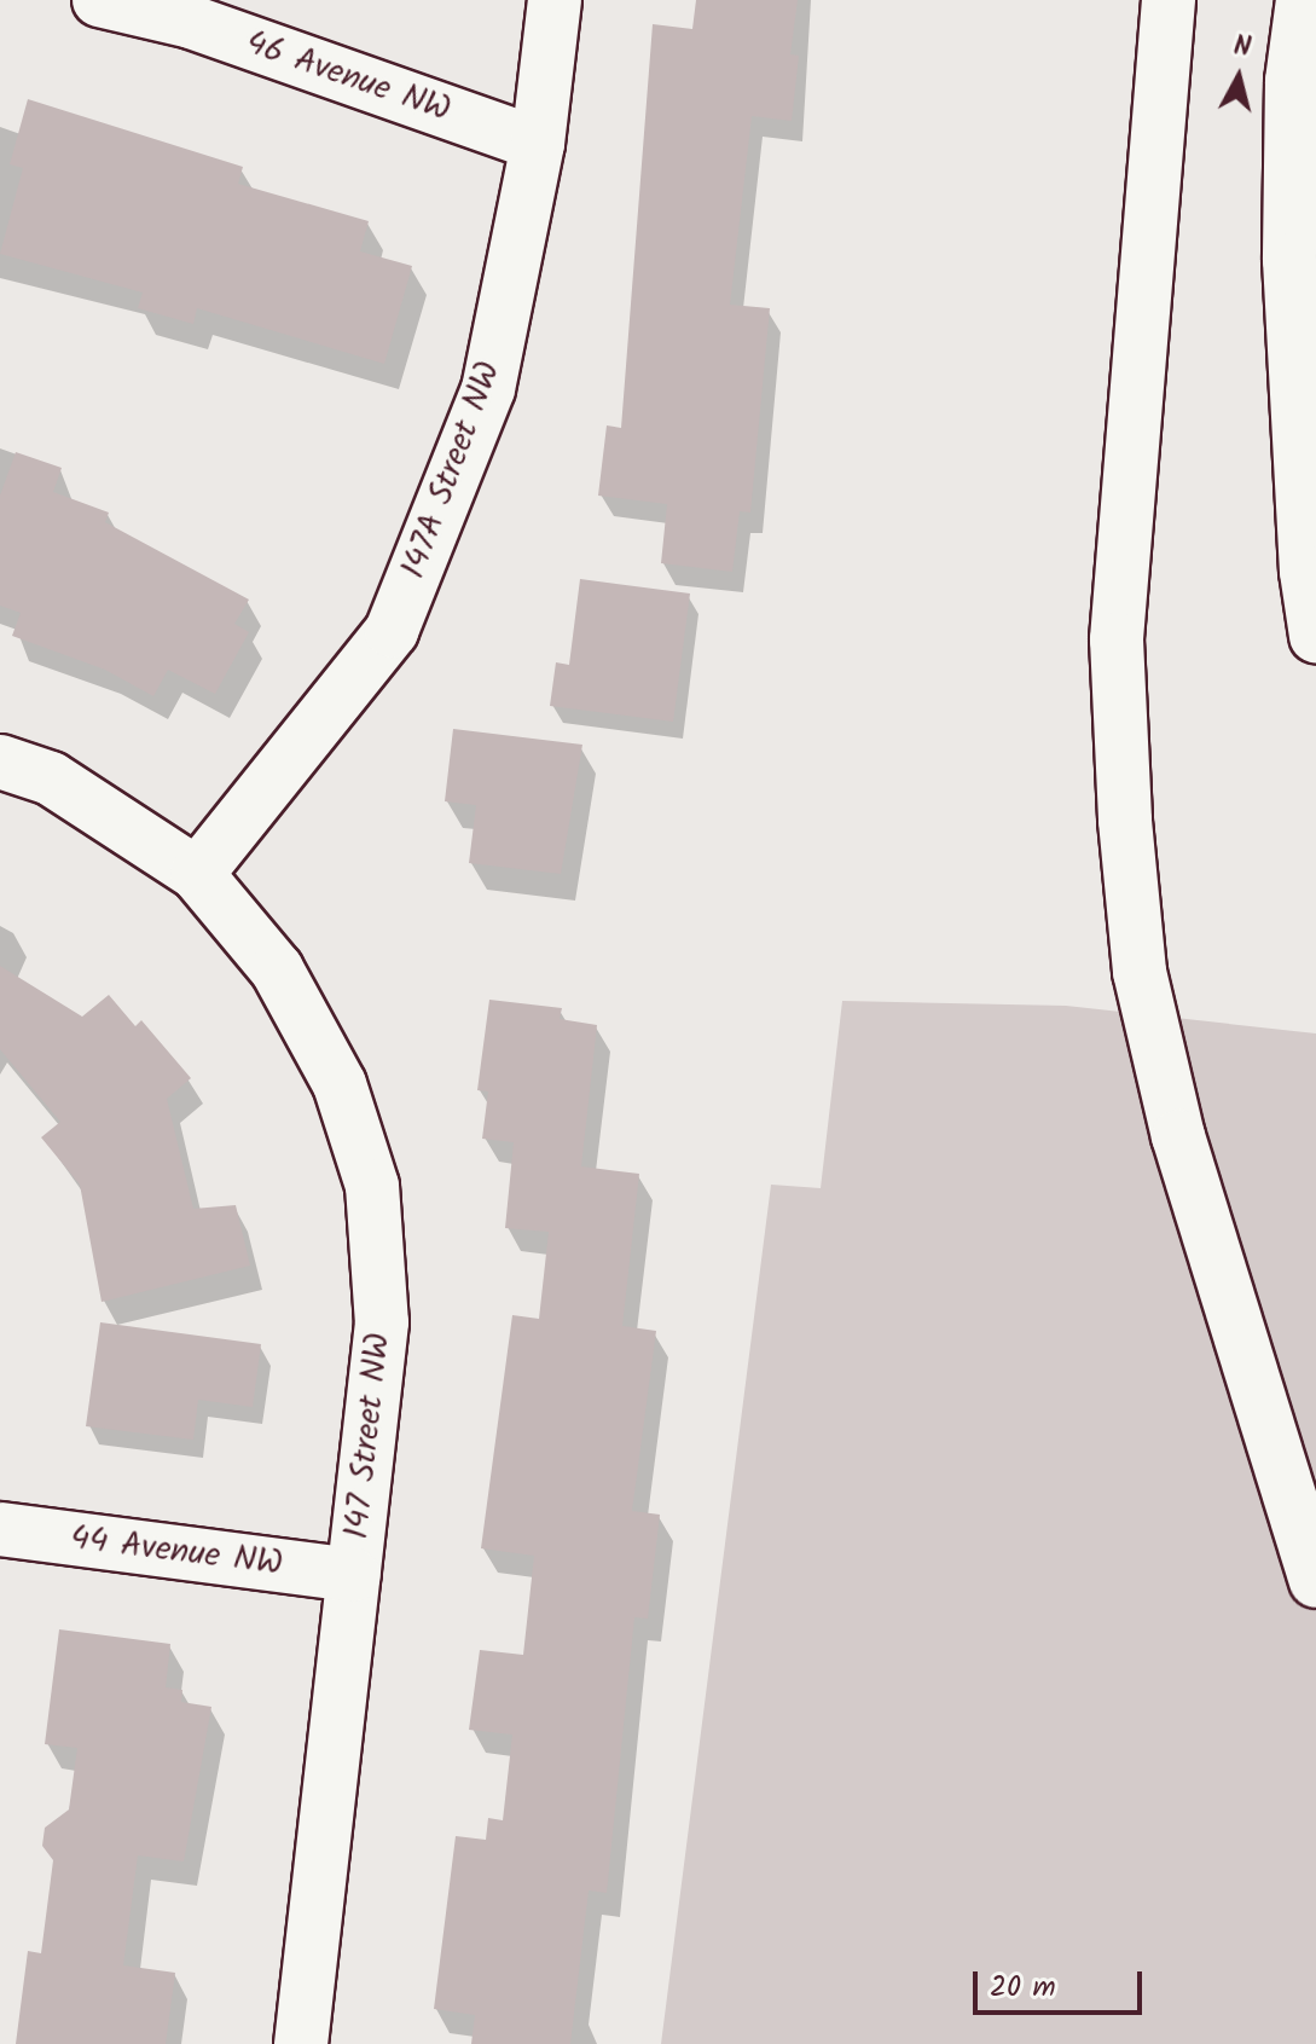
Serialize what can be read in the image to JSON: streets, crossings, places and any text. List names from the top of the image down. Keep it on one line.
{"streets":{"main road":["46 Avenue NW","147A Street NW","147 Street NW","44 Avenue NW"]},"crossings":[["46 Avenue NW","147A Street NW"],["147A Street NW","147 Street NW"],["147 Street NW","44 Avenue NW"]],"scale_bar":"20 m","north":"top"}
